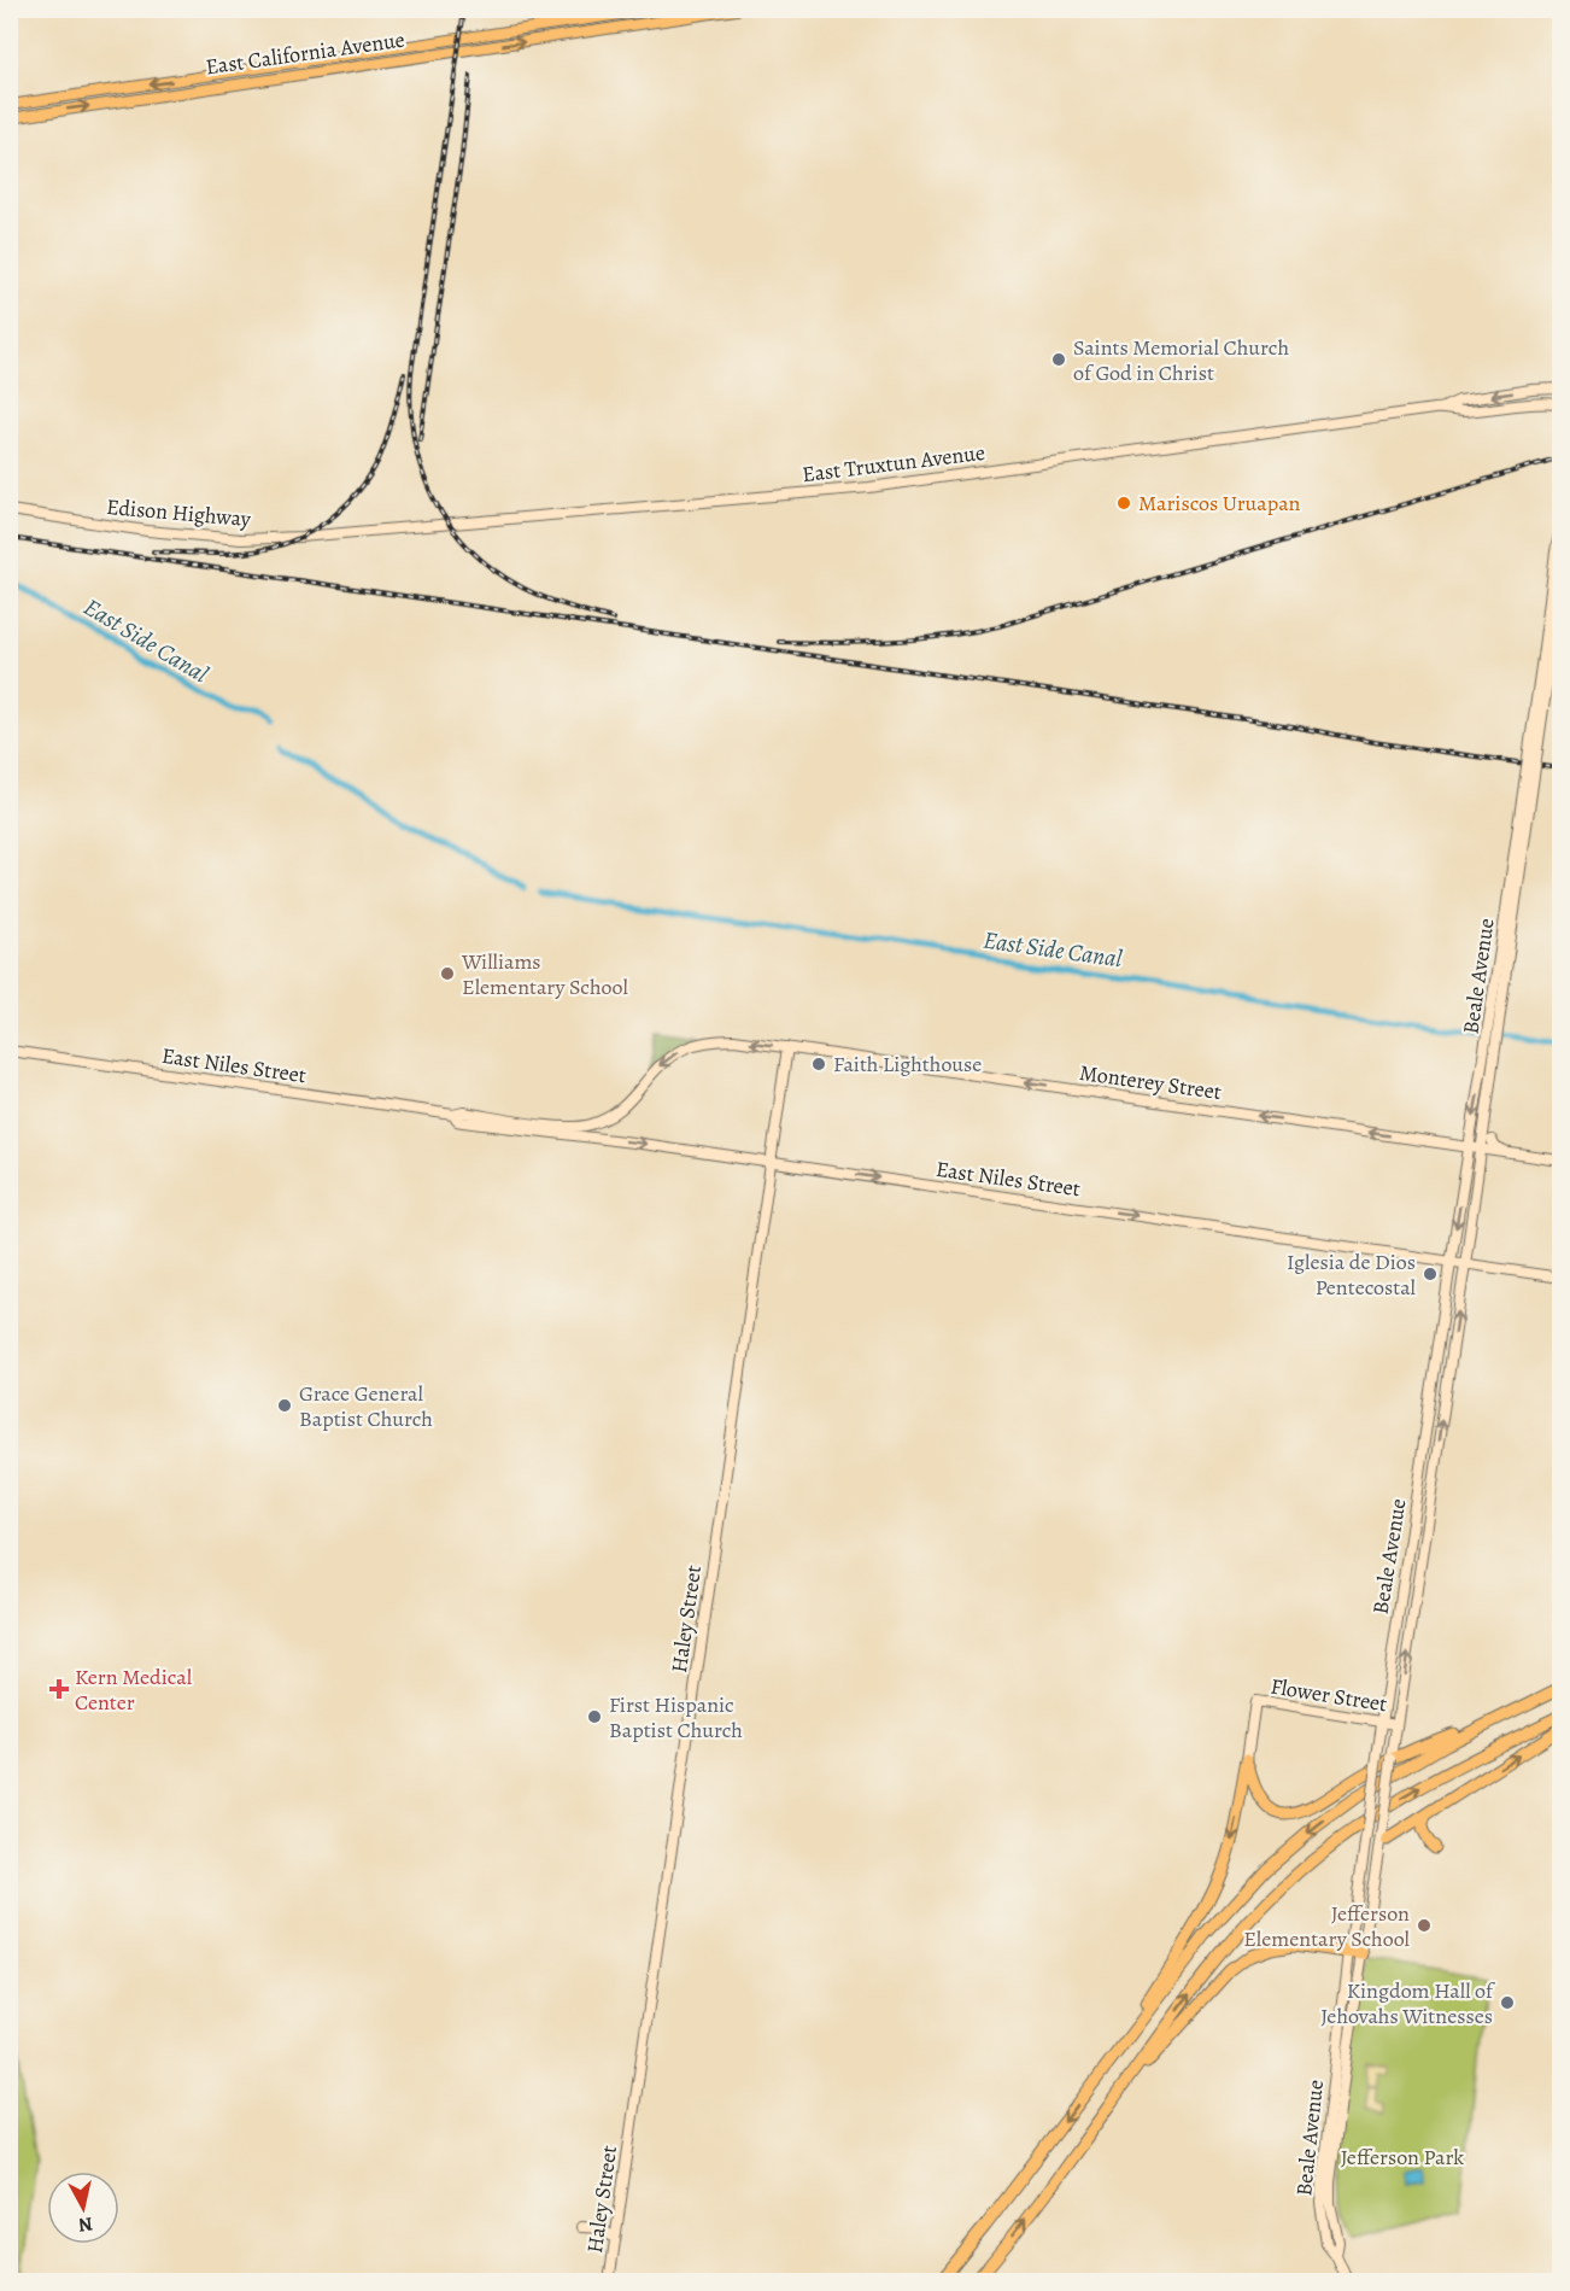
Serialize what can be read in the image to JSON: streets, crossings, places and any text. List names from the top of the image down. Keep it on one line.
{"streets":{"main road":["East California Avenue","East Truxtun Avenue","Edison Highway","Beale Avenue","East Niles Street","Monterey Street","Haley Street","Flower Street"]},"crossings":[["East Truxtun Avenue","Edison Highway"],["Beale Avenue","East Niles Street"],["Beale Avenue","Monterey Street"],["Beale Avenue","Flower Street"],["East Niles Street","Monterey Street"],["East Niles Street","Haley Street"],["Monterey Street","Haley Street"]],"one_way":["Monterey Street"],"water":["East Side Canal"],"parks":["Jefferson Park"],"places":{"other":["Saints Memorial Church of God in Christ","Mariscos Uruapan","Williams Elementary School","Faith Lighthouse","Iglesia de Dios Pentecostal","Grace General Baptist Church","First Hispanic Baptist Church","Jefferson Elementary School","Kingdom Hall of Jehovahs Witnesses"],"health":["Kern Medical Center"]},"north":"bottom"}
